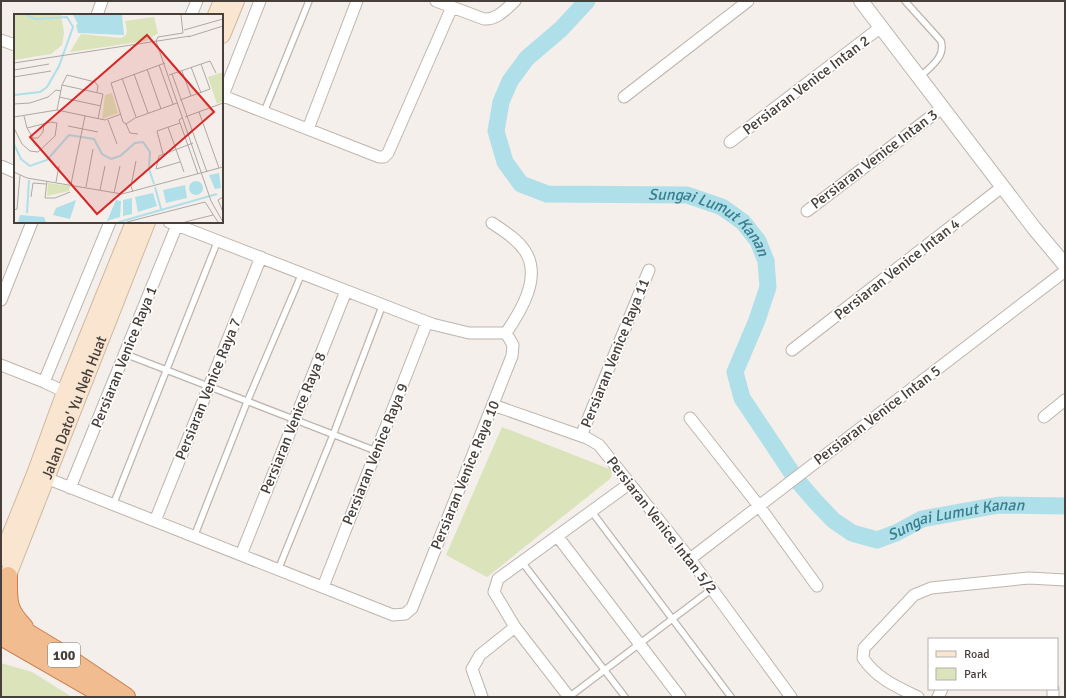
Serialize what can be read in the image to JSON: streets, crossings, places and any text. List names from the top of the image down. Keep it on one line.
{"streets":{"highway":["100"],"main road":["Jalan Dato' Yu Neh Huat"],"street":["Persiaran Venice Intan 2","Persiaran Venice Intan 3","Persiaran Venice Intan 4","Persiaran Venice Raya 11","Persiaran Venice Raya 1","Persiaran Venice Raya 7","Persiaran Venice Intan 5","Persiaran Venice Raya 8","Persiaran Venice Raya 9","Persiaran Venice Raya 10","Persiaran Venice Intan 5/2"]},"crossings":[["Persiaran Venice Raya 11","Persiaran Venice Intan 5/2"],["Persiaran Venice Intan 5","Persiaran Venice Intan 5/2"],["Persiaran Venice Raya 9","Persiaran Venice Raya 10"],["Persiaran Venice Raya 10","Persiaran Venice Intan 5/2"]],"water":["Sungai Lumut Kanan"],"legend":["Road","Park"]}
